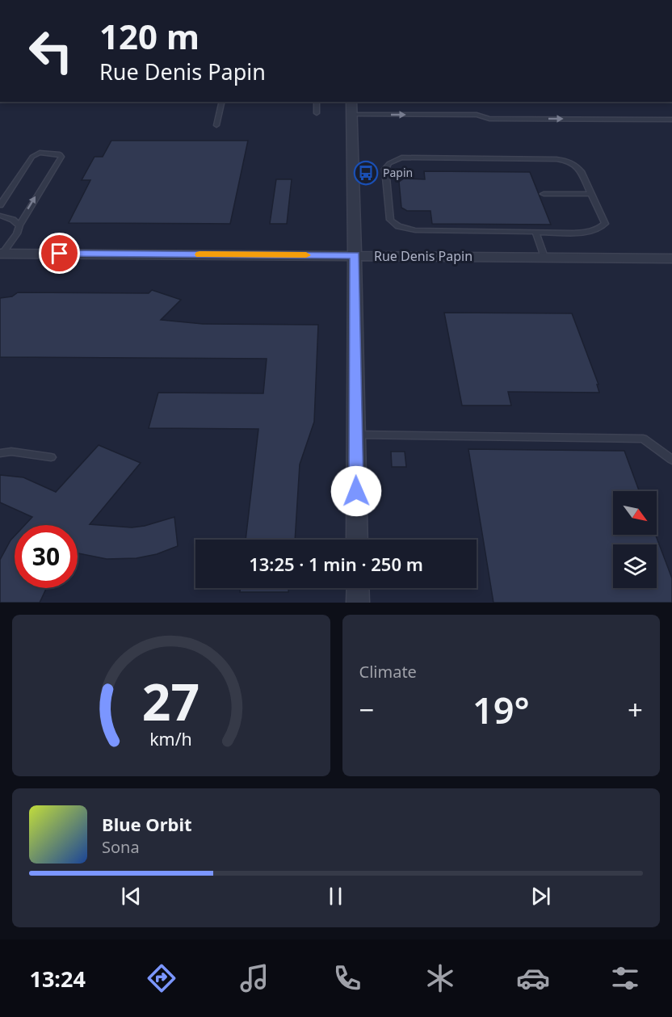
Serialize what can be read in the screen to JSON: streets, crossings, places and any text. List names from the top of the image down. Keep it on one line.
{"streets":{"street":["Rue Denis Papin"]},"places":{"bus stop":["Papin"]},"north":"bottom right","page":{"turn":["120 m","Rue Denis Papin"],"limit":"30","trip":"13:25 · 1 min · 250 m","tile":"Climate","heat":["−","19°","+"],"song":["Blue Orbit","Sona"],"tabs":"13:24","gauge":["27","km/h"]}}
